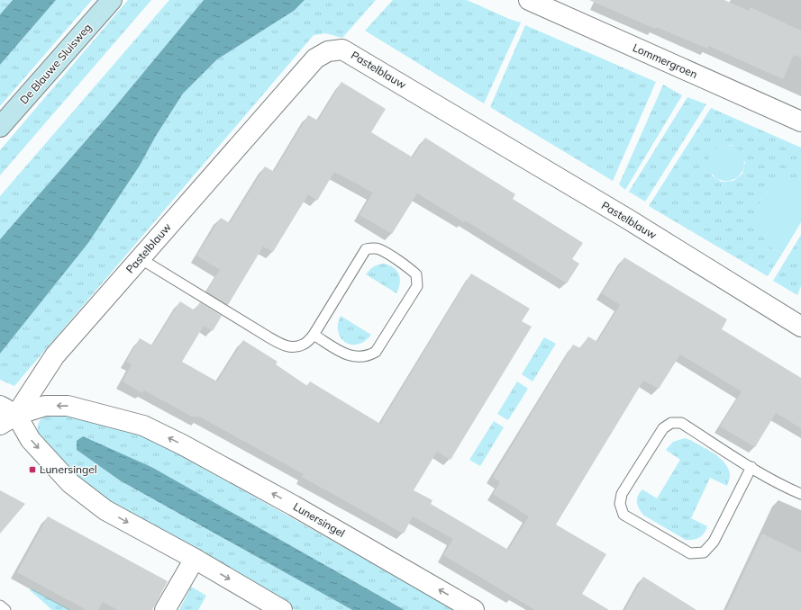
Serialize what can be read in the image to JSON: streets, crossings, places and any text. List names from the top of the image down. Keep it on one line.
{"streets":{"main road":["De Blauwe Sluisweg"],"street":["Lommergroen","Pastelblauw","Lunersingel"]},"crossings":[["Pastelblauw","Lunersingel"]],"places":{"transit":["Lunersingel"]}}
